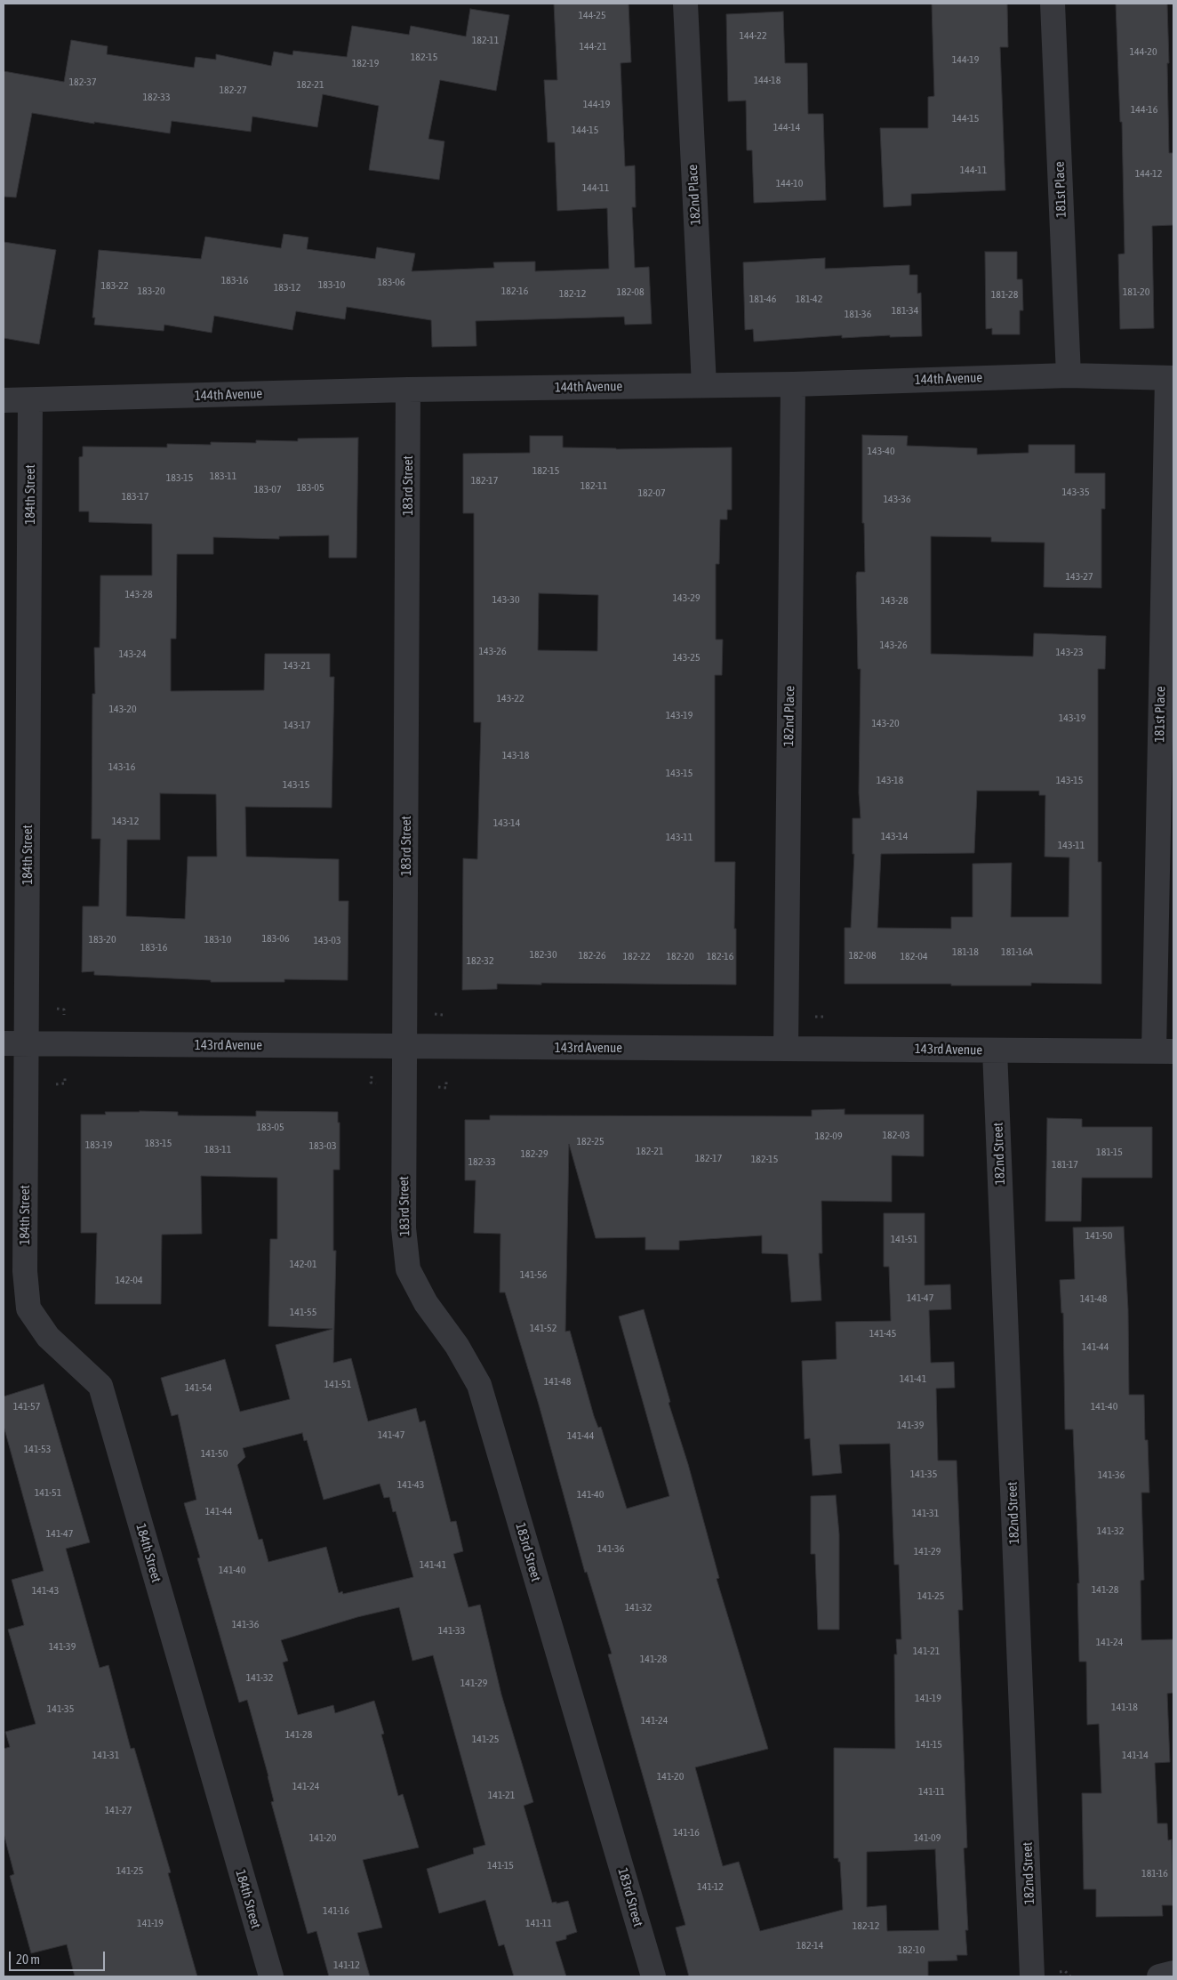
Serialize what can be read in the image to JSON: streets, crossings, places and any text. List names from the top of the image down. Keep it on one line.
{"streets":{"street":["181st Place","182nd Place","144th Avenue","183rd Street","184th Street","143rd Avenue","182nd Street"]},"crossings":[["181st Place","144th Avenue"],["181st Place","143rd Avenue"],["182nd Place","144th Avenue"],["182nd Place","143rd Avenue"],["144th Avenue","183rd Street"],["144th Avenue","184th Street"],["183rd Street","143rd Avenue"],["184th Street","143rd Avenue"],["143rd Avenue","182nd Street"]],"house_numbers":["144-25","144-22","182-11","144-21","144-20","182-15","144-19","182-19","144-18","182-37","182-21","182-27","182-33","144-19","144-16","144-15","144-14","144-15","144-11","144-12","144-10","144-11","183-16","183-06","183-10","183-22","183-12","183-20","182-16","182-08","181-20","182-12","181-28","181-46","181-42","181-34","181-36","143-40","182-15","183-11","183-15","182-17","182-11","183-05","183-07","143-35","182-07","183-17","143-36","143-27","143-28","143-29","143-30","143-28","143-26","143-26","143-23","143-24","143-25","143-21","143-22","143-20","143-19","143-19","143-20","143-17","143-18","143-16","143-15","143-18","143-15","143-15","143-12","143-14","143-14","143-11","143-11","183-06","183-20","183-10","143-03","183-16","181-18","181-16A","182-30","182-26","182-08","182-22","182-20","182-16","182-04","182-32","183-05","182-03","182-09","182-25","183-15","183-19","183-03","183-11","182-21","181-15","182-29","182-17","182-15","182-33","181-17","141-50","141-51","142-01","141-56","142-04","141-47","141-48","141-55","141-52","141-45","141-44","141-41","141-48","141-51","141-54","141-57","141-40","141-39","141-47","141-44","141-53","141-50","141-35","141-36","141-43","141-51","141-40","141-44","141-31","141-32","141-47","141-36","141-29","141-41","141-40","141-28","141-43","141-25","141-32","141-36","141-33","141-24","141-39","141-21","141-28","141-32","141-29","141-19","141-18","141-35","141-24","141-28","141-25","141-15","141-31","141-14","141-20","141-24","141-11","141-21","141-27","141-16","141-20","141-09","141-15","141-25","181-16","141-12","141-16","141-19","141-11","182-12","182-14","182-10","141-12"],"scale_bar":"20 m"}
